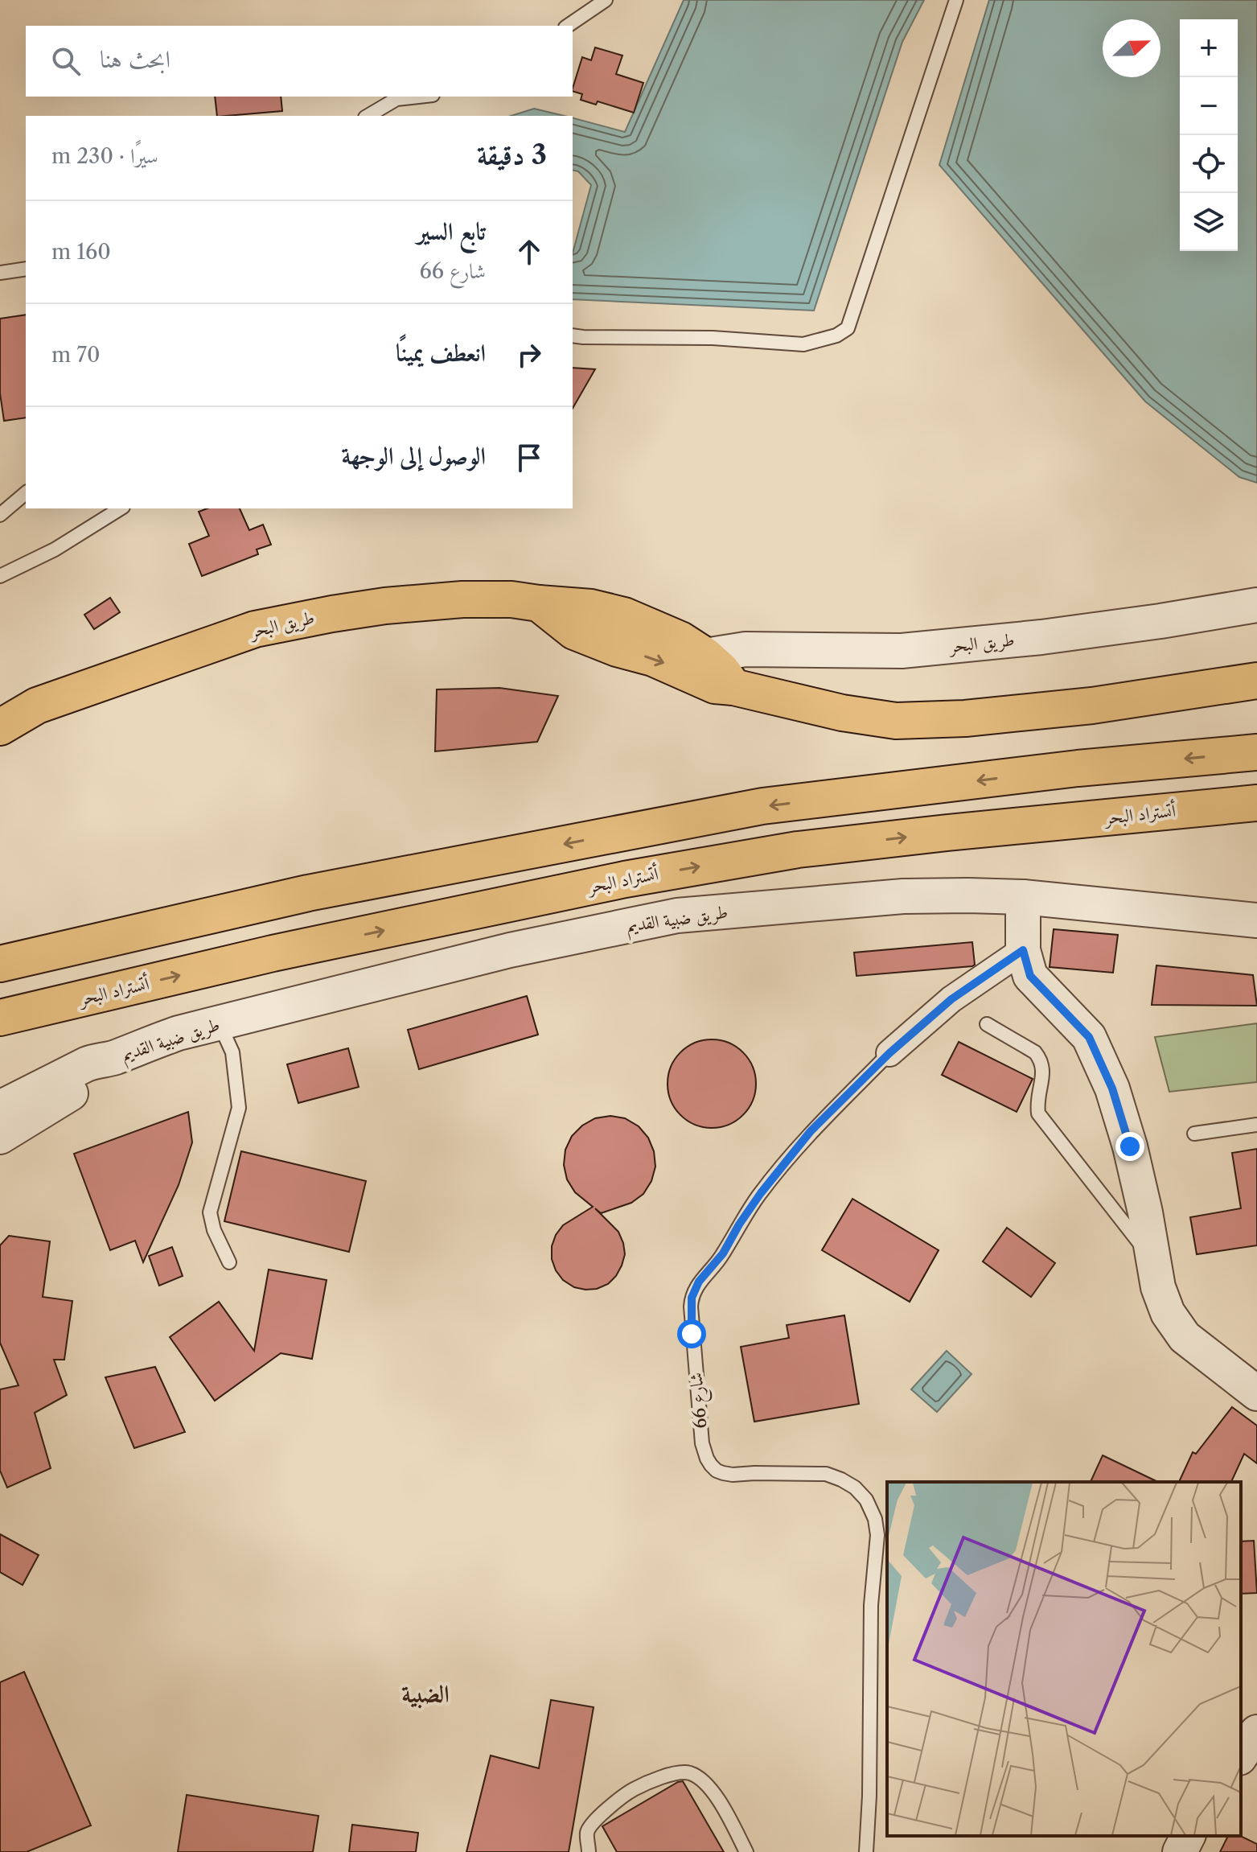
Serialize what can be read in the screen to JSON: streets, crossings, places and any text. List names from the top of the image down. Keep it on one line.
{"streets":{"highway":["طريق البحر","أتستراد البحر"],"street":["طريق ضبية القديم","شارع 66"]},"districts":["الضبية"],"north":"right","page":{"map_buttons":["+","−"],"search":"ابحث هنا","heading":["3 دقيقة","سيرًا · 230 m"],"list":[["تابع السير","شارع 66","160 m"],["انعطف يمينًا","70 m"],"الوصول إلى الوجهة"]}}
